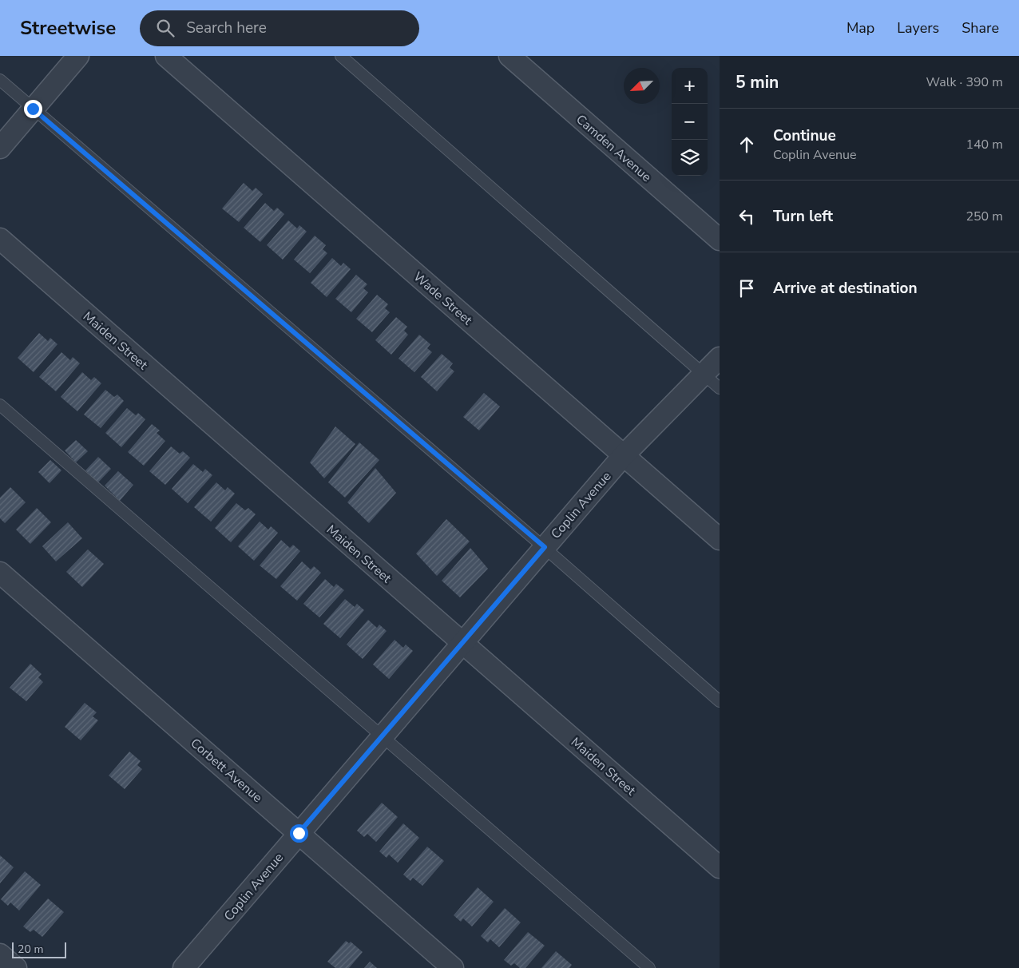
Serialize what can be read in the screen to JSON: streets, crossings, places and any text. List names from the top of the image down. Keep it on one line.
{"streets":{"street":["Camden Avenue","Wade Street","Maiden Street","Coplin Avenue","Corbett Avenue"]},"crossings":[["Wade Street","Coplin Avenue"],["Maiden Street","Coplin Avenue"],["Coplin Avenue","Corbett Avenue"]],"scale_bar":"20 m","north":"bottom left","page":{"header":"Streetwise","search":"Search here","nav":["Map","Layers","Share"],"heading":["5 min","Walk · 390 m"],"map_buttons":["+","−"],"list":[["Continue","Coplin Avenue","140 m"],["Turn left","250 m"],"Arrive at destination"],"scale":"20 m"}}
